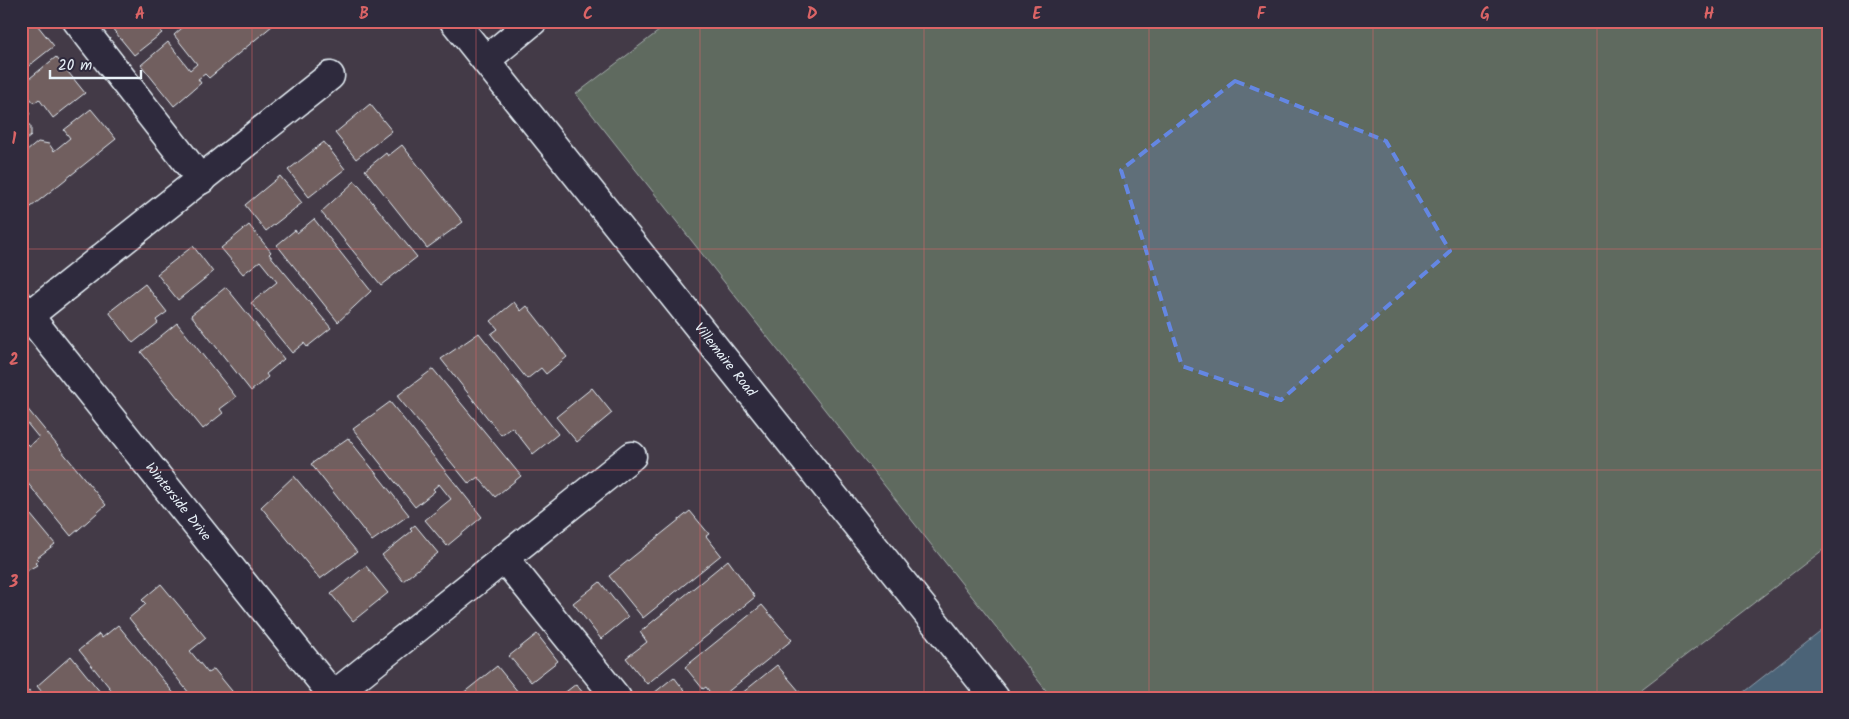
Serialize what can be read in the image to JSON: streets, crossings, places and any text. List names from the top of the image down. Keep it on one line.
{"streets":{"street":["Villemaire Road","Winterside Drive"]},"scale_bar":"20 m","grid":{"columns":["A","B","C","D","E","F","G","H"],"rows":["1","2","3"]}}
